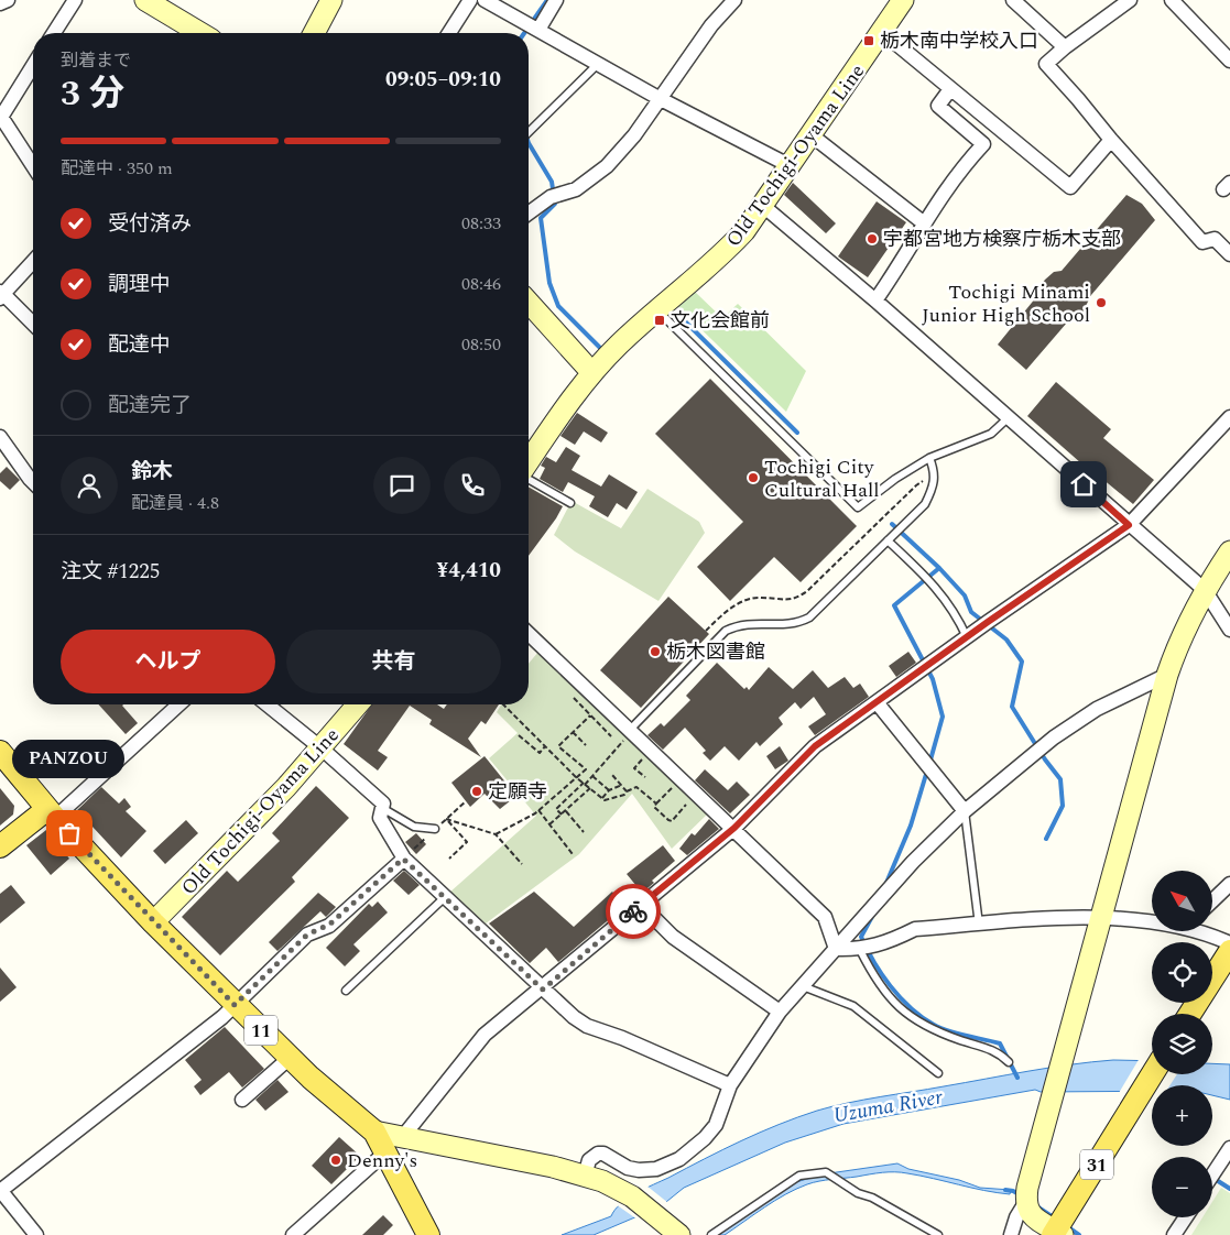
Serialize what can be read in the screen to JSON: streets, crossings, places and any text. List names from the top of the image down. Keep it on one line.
{"streets":{"main road":["11","31"],"street":["Old Tochigi-Oyama Line"]},"crossings":[["Old Tochigi-Oyama Line","11"]],"water":["Uzuma River"],"places":{"transit":["栃木南中学校入口","文化会館前"],"other":["宇都宮地方検察庁栃木支部","Tochigi Minami Junior High School","Tochigi City Cultural Hall","栃木図書館","定願寺","PANZOU","Denny's"]},"north":"top left","page":{"heading":["3 分","到着まで","09:05–09:10"],"panel":["鈴木","配達員 · 4.8","注文 #1225","¥4,410"],"bar":"配達中 · 350 m","list":[["受付済み","08:33"],["調理中","08:46"],["配達中","08:50"],"配達完了"],"buttons":["ヘルプ","共有"],"bubble":"PANZOU","map_buttons":["+","−"]}}
